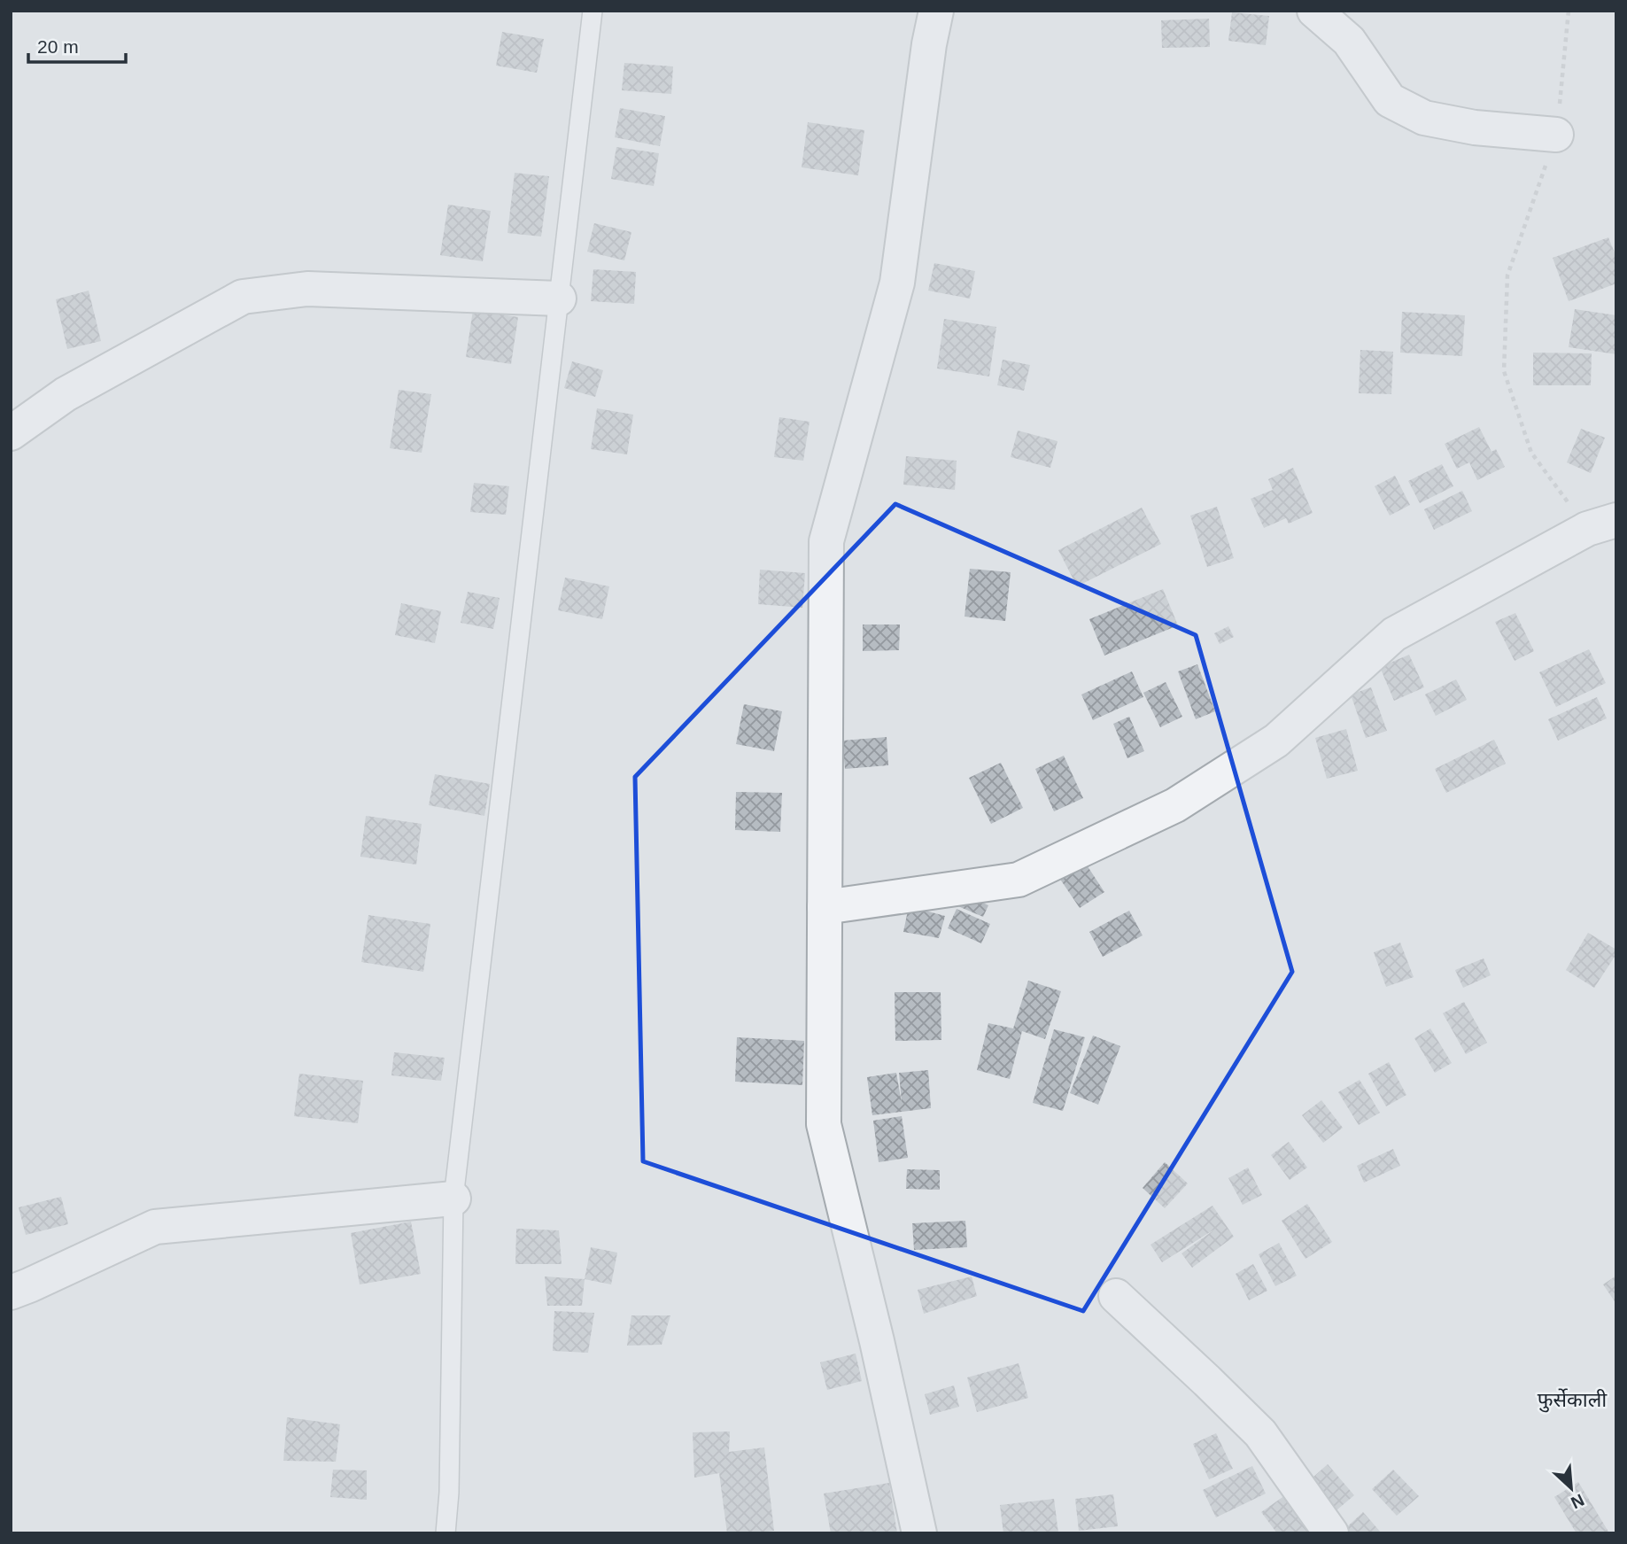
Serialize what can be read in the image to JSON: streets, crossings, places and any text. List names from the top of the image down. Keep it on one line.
{"districts":["फुर्सेकाली"],"scale_bar":"20 m","north":"bottom right"}
